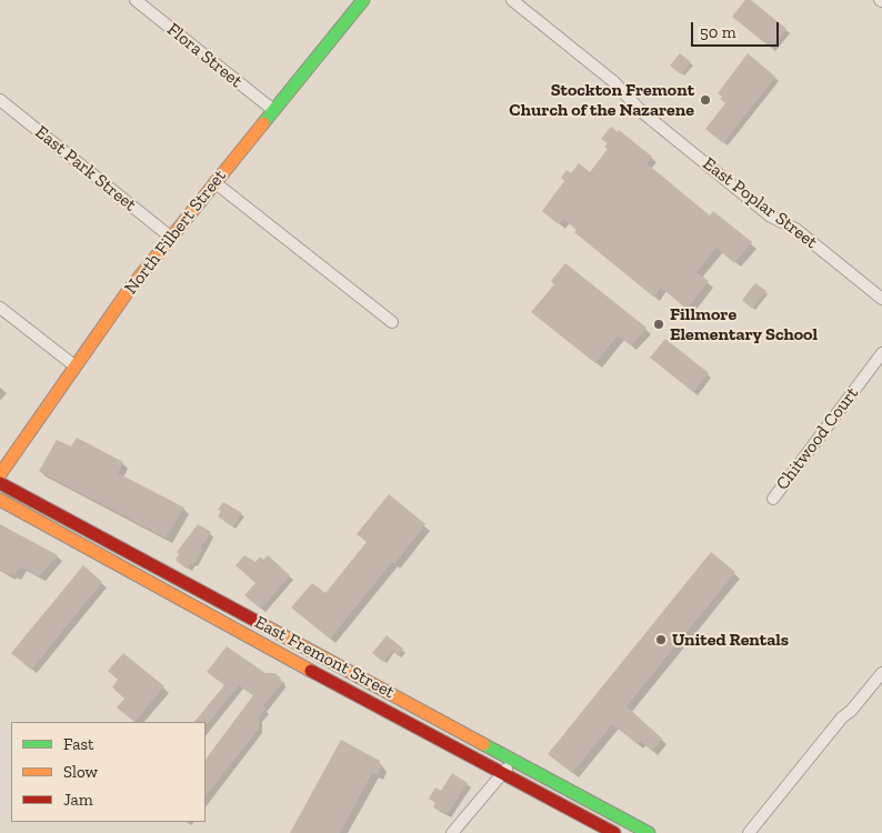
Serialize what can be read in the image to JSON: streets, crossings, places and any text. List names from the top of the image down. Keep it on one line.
{"streets":{"main road":["North Filbert Street","East Fremont Street"],"street":["Flora Street","East Park Street","East Poplar Street","Chitwood Court"]},"crossings":[["Flora Street","North Filbert Street"],["East Park Street","North Filbert Street"]],"places":["Stockton Fremont Church of the Nazarene","Fillmore Elementary School","United Rentals"],"legend":["Fast","Slow","Jam"],"scale_bar":"50 m"}
